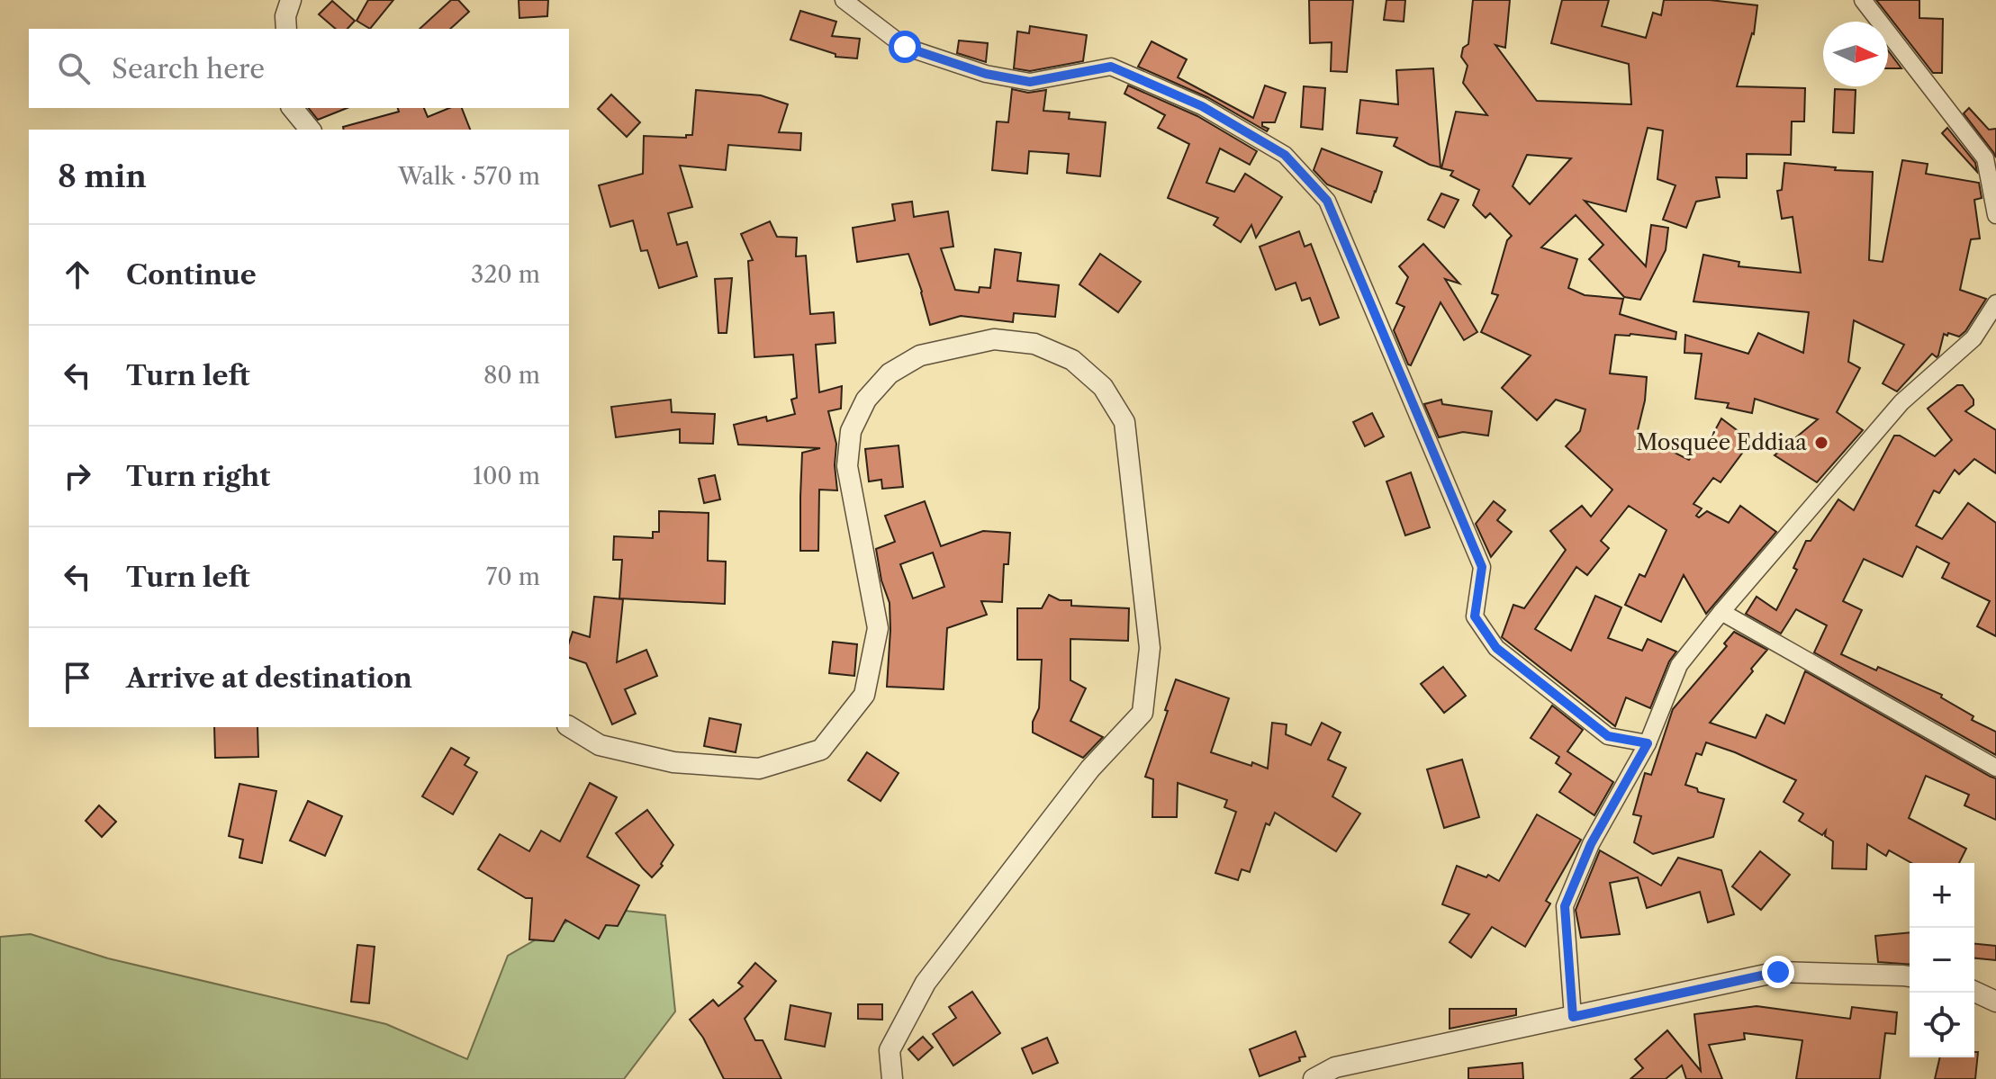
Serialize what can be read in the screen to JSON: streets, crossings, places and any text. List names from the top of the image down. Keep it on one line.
{"places":["Mosquée Eddiaa"],"north":"right","page":{"search":"Search here","heading":["8 min","Walk · 570 m"],"list":[["Continue","320 m"],["Turn left","80 m"],["Turn right","100 m"],["Turn left","70 m"],"Arrive at destination"],"map_buttons":["+","−"]}}
